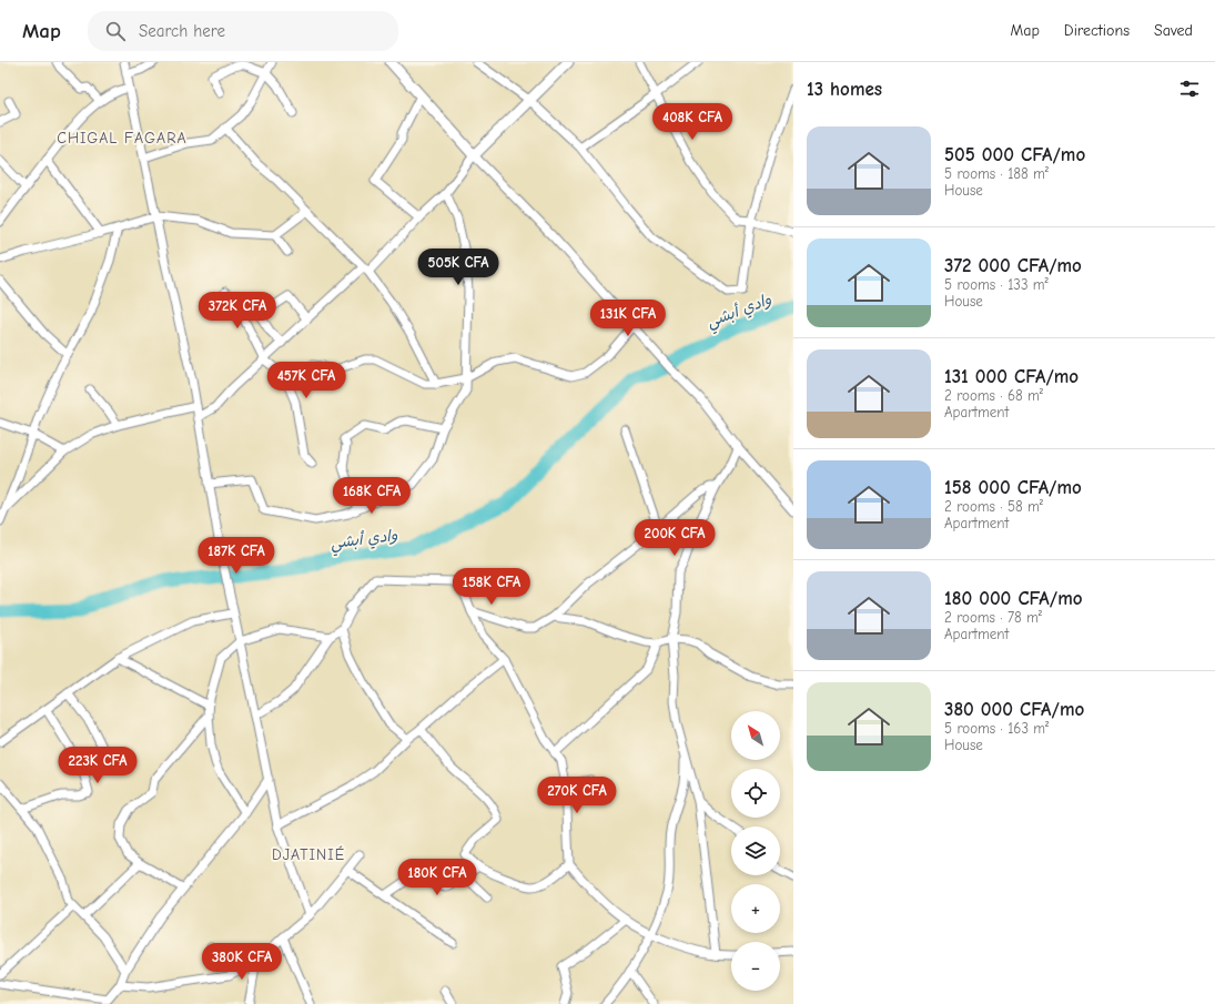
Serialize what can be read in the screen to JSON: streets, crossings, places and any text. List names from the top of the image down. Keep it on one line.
{"districts":["CHIGAL FAGARA","DJATINIÉ"],"water":["وادي أبشي"],"north":"top left","page":{"header":"Map","search":"Search here","nav":["Map","Directions","Saved"],"heading":"13 homes","price":["408K CFA","505K CFA","372K CFA","131K CFA","457K CFA","168K CFA","200K CFA","187K CFA","158K CFA","223K CFA","270K CFA","180K CFA","380K CFA"],"list":[{"name":"505 000 CFA/mo","note":"5 rooms · 188 m² · House"},{"name":"372 000 CFA/mo","note":"5 rooms · 133 m² · House"},{"name":"131 000 CFA/mo","note":"2 rooms · 68 m² · Apartment"},{"name":"158 000 CFA/mo","note":"2 rooms · 58 m² · Apartment"},{"name":"180 000 CFA/mo","note":"2 rooms · 78 m² · Apartment"},{"name":"380 000 CFA/mo","note":"5 rooms · 163 m² · House"}],"map_buttons":["+","−"]}}
